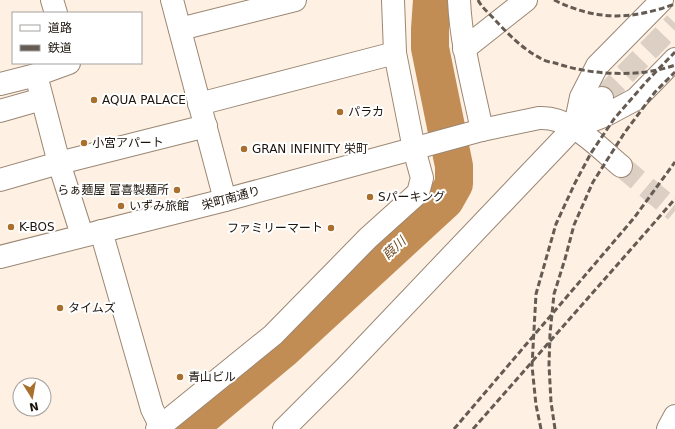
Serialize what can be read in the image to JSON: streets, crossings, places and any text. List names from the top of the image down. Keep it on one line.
{"streets":{"street":["栄町南通り"]},"water":["葭川"],"places":["AQUA PALACE","パラカ","小宮アパート","GRAN INFINITY 栄町","らぁ麺屋 富喜製麺所","Sパーキング","いずみ旅館","K-BOS","ファミリーマート","タイムズ","青山ビル"],"legend":["道路","鉄道"],"north":"bottom"}
